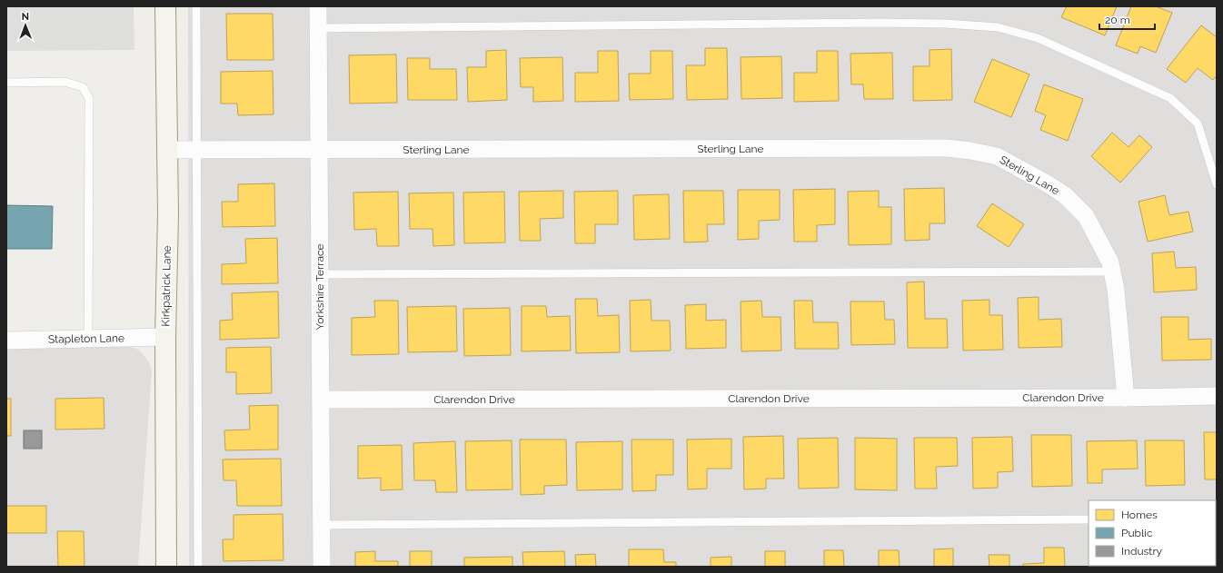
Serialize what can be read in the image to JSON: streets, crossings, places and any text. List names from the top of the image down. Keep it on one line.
{"streets":{"street":["Sterling Lane","Kirkpatrick Lane","Yorkshire Terrace","Stapleton Lane","Clarendon Drive"]},"crossings":[["Sterling Lane","Kirkpatrick Lane"],["Sterling Lane","Yorkshire Terrace"],["Sterling Lane","Clarendon Drive"],["Kirkpatrick Lane","Stapleton Lane"],["Yorkshire Terrace","Clarendon Drive"]],"legend":["Homes","Public","Industry"],"scale_bar":"20 m","north":"top"}
